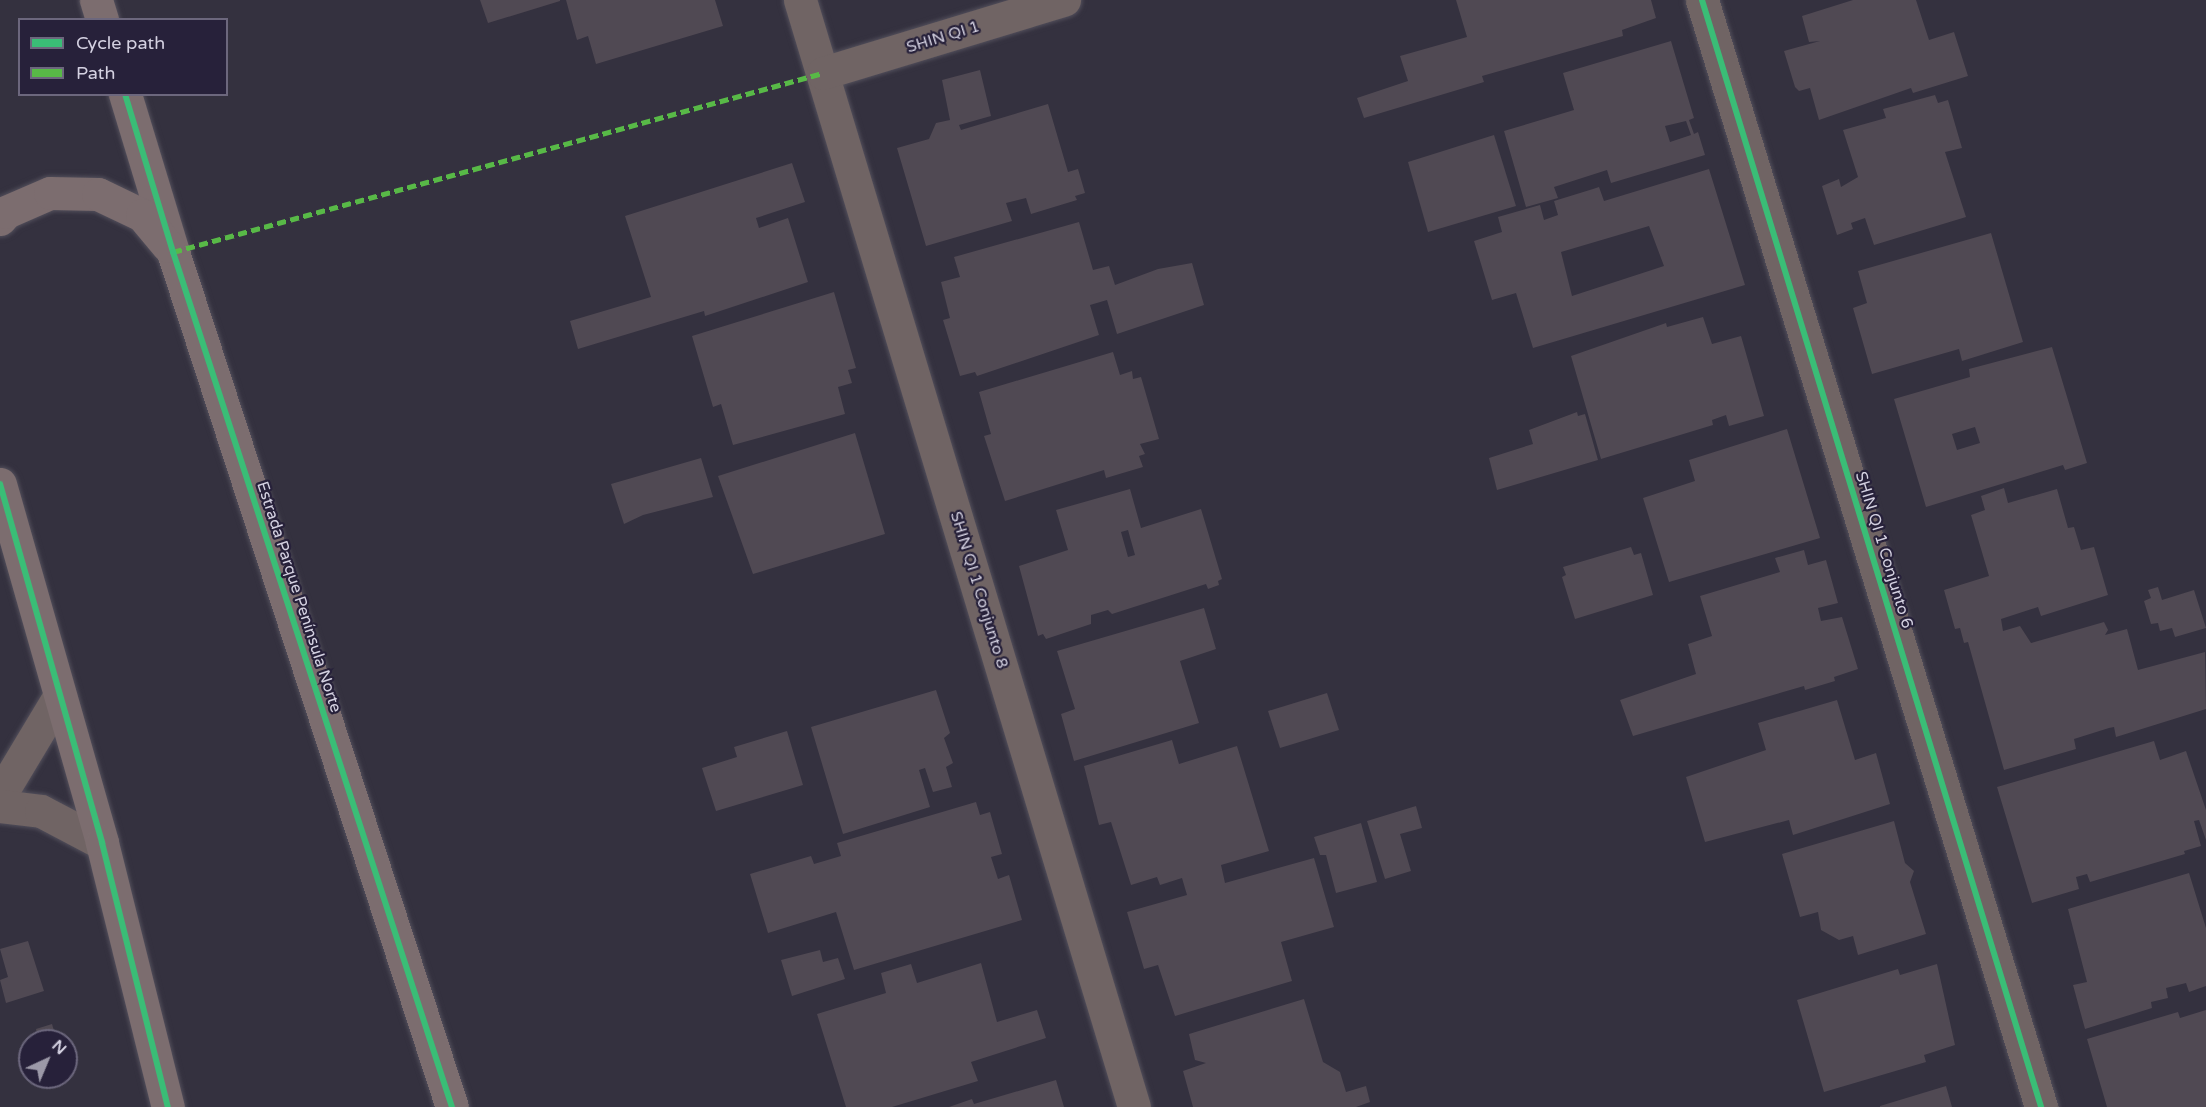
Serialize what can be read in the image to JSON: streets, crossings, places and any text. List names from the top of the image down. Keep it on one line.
{"streets":{"main road":["Estrada Parque Península Norte"],"street":["SHIN QI 1","SHIN QI 1 Conjunto 6","SHIN QI 1 Conjunto 8"]},"crossings":[["SHIN QI 1","SHIN QI 1 Conjunto 8"]],"legend":["Cycle path","Path"],"north":"top right"}
